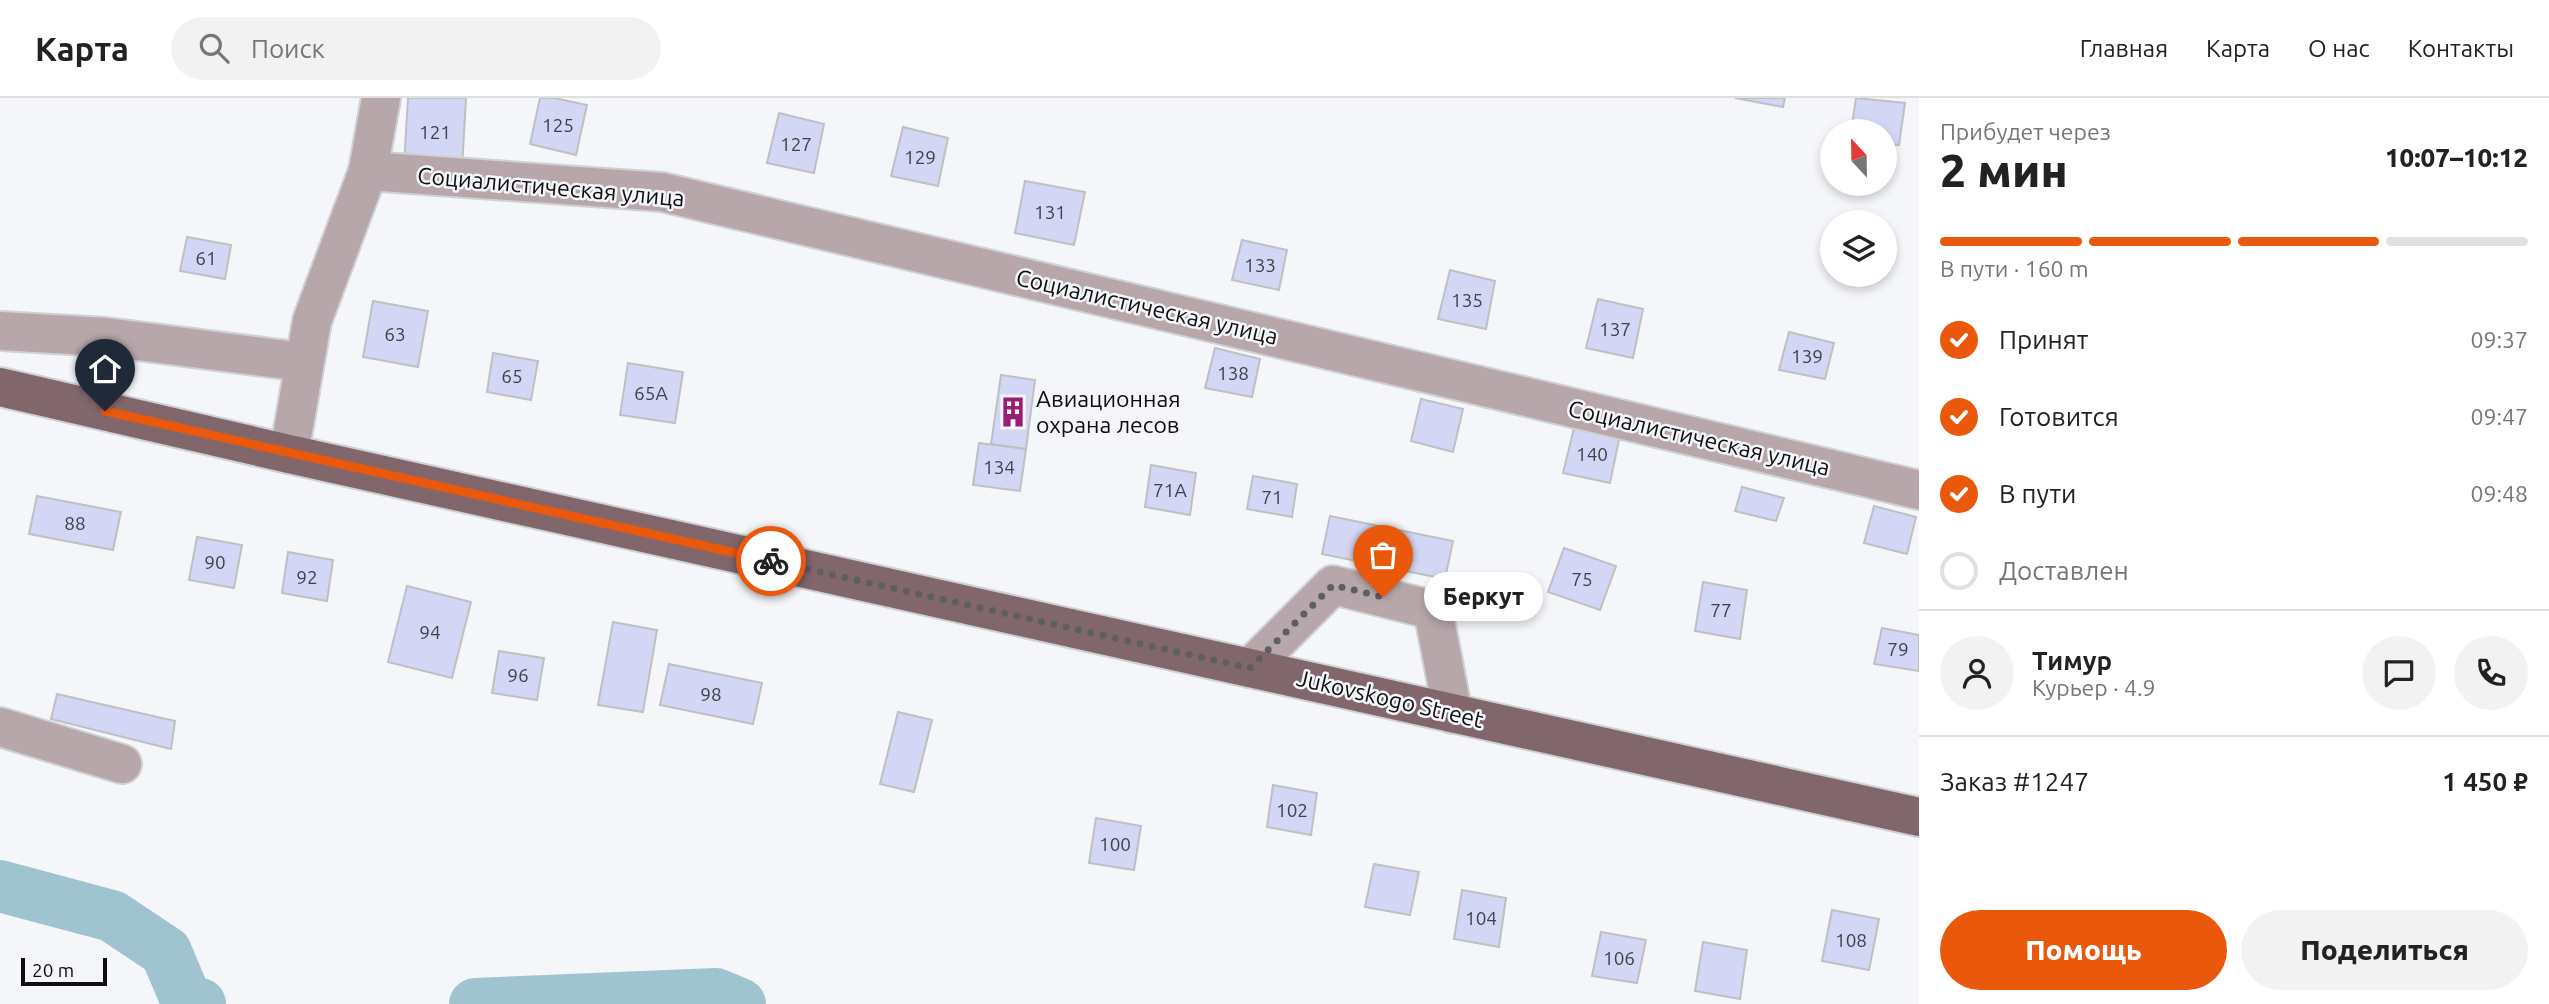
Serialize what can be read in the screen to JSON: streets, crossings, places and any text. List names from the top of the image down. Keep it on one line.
{"streets":{"main road":["Jukovskogo Street"],"street":["Социалистическая улица"]},"places":{"building":["Авиационная охрана лесов"],"other":["Беркут"]},"house_numbers":["125","121","127","129","131","61","133","135","137","63","139","138","65","65А","140","134","71А","71","88","90","92","75","77","94","79","96","98","102","100","104","108","106"],"scale_bar":"20 m","north":"top","page":{"header":"Карта","search":"Поиск","nav":["Главная","Карта","О нас","Контакты"],"heading":["2 мин","Прибудет через","10:07–10:12"],"panel":["Тимур","Курьер · 4.9","Заказ #1247","1 450 ₽"],"bar":"В пути · 160 m","list":[["Принят","09:37"],["Готовится","09:47"],["В пути","09:48"],"Доставлен"],"bubble":"Беркут","buttons":["Помощь","Поделиться"],"scale":"20 m"}}
